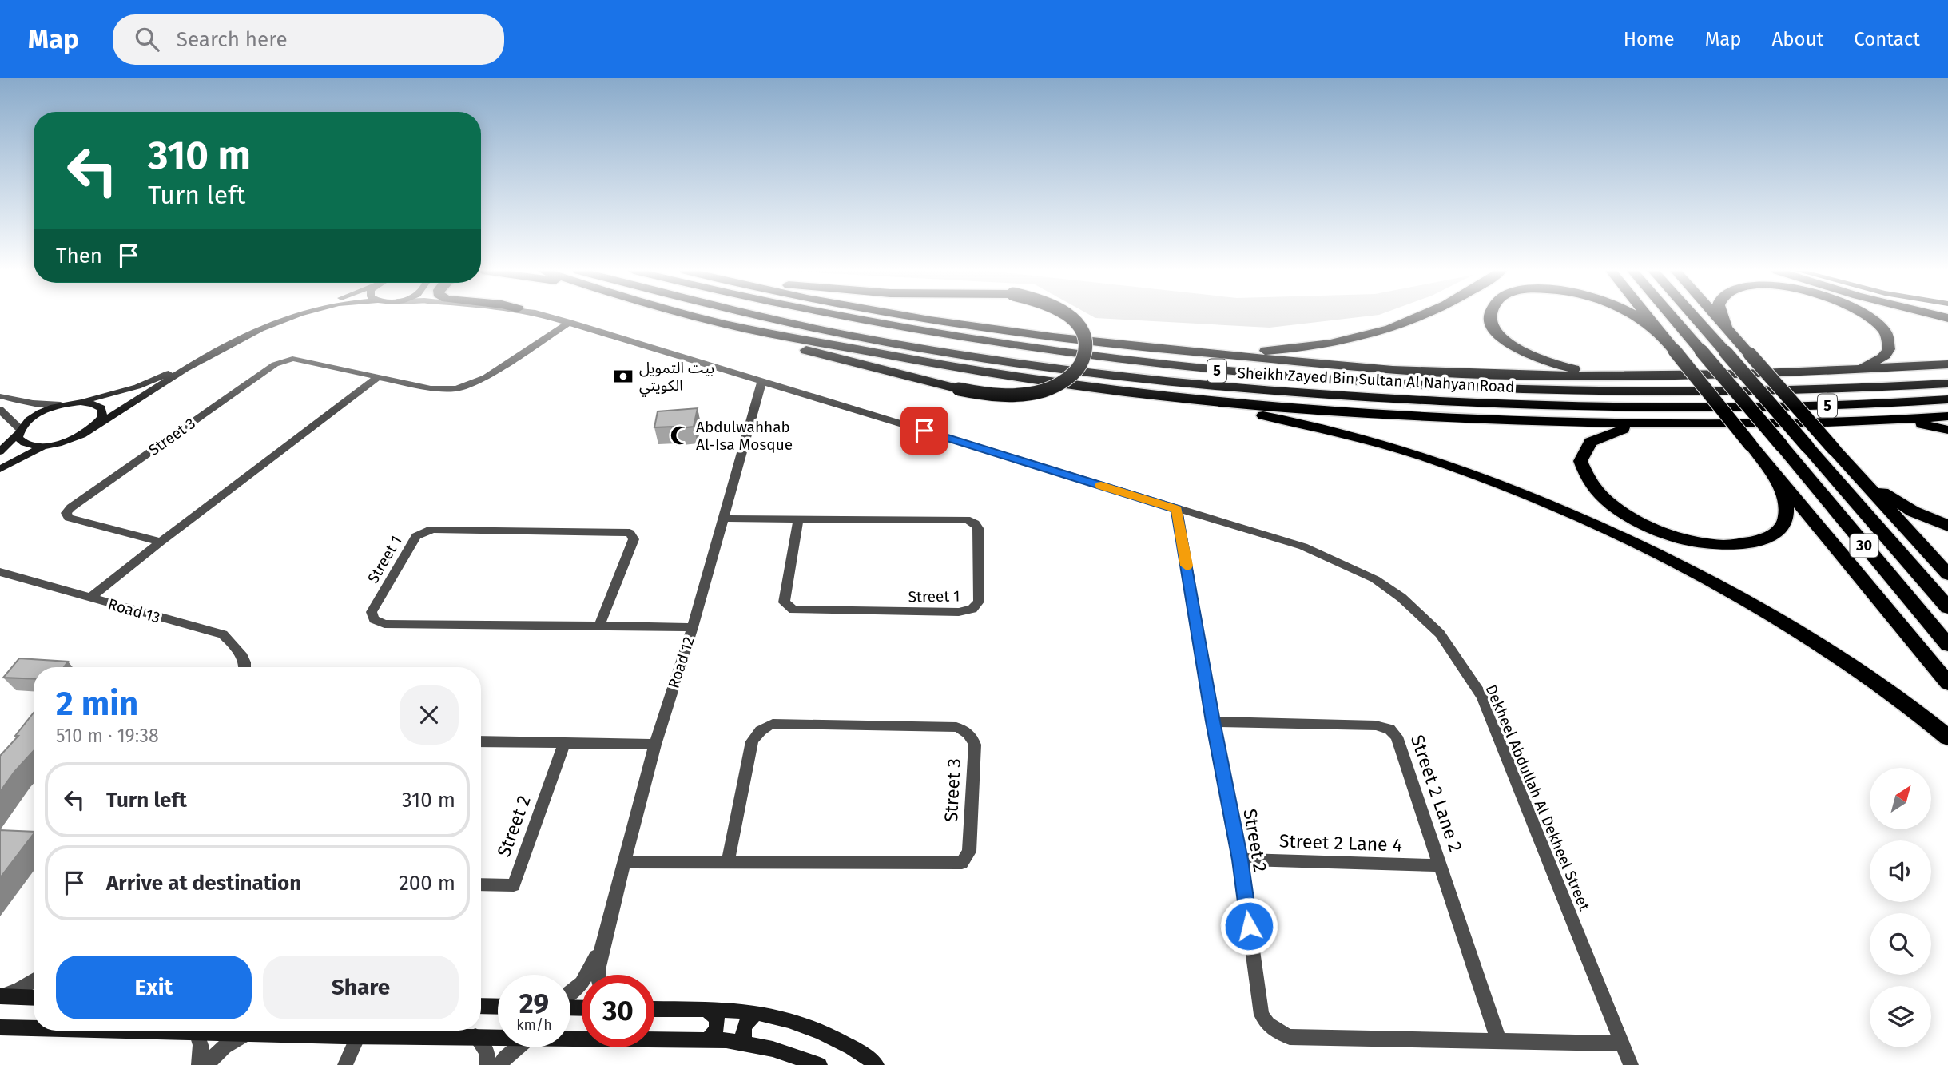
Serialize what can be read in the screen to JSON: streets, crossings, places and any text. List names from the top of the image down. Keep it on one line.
{"streets":{"highway":["5","Sheikh Zayed Bin Sultan Al Nahyan Road","30"],"street":["Street 3","Street 1","Road 13","Road 12","Street 2 Lane 2","Dekheel Abdullah Al Dekheel Street","Street 2","Street 2 Lane 4"]},"crossings":[["Street 3","Road 12"],["Street 3","Dekheel Abdullah Al Dekheel Street"],["Street 1","Road 12"],["Road 12","Dekheel Abdullah Al Dekheel Street"],["Street 2 Lane 2","Street 2"],["Street 2 Lane 2","Street 2 Lane 4"],["Dekheel Abdullah Al Dekheel Street","Street 2"],["Street 2","Street 2 Lane 4"]],"places":{"bank":["بيت التمويل الكويتي"],"mosque":["Abdulwahhab Al-Isa Mosque"]},"north":"top right","page":{"header":"Map","search":"Search here","nav":["Home","Map","About","Contact"],"turn":["310 m","Turn left"],"then":"Then","heading":["2 min","510 m · 19:38"],"list":[{"name":"Turn left","value":"310 m"},{"name":"Arrive at destination","value":"200 m"}],"buttons":["Exit","Share"],"speed":"29 km/h","limit":"30"}}
